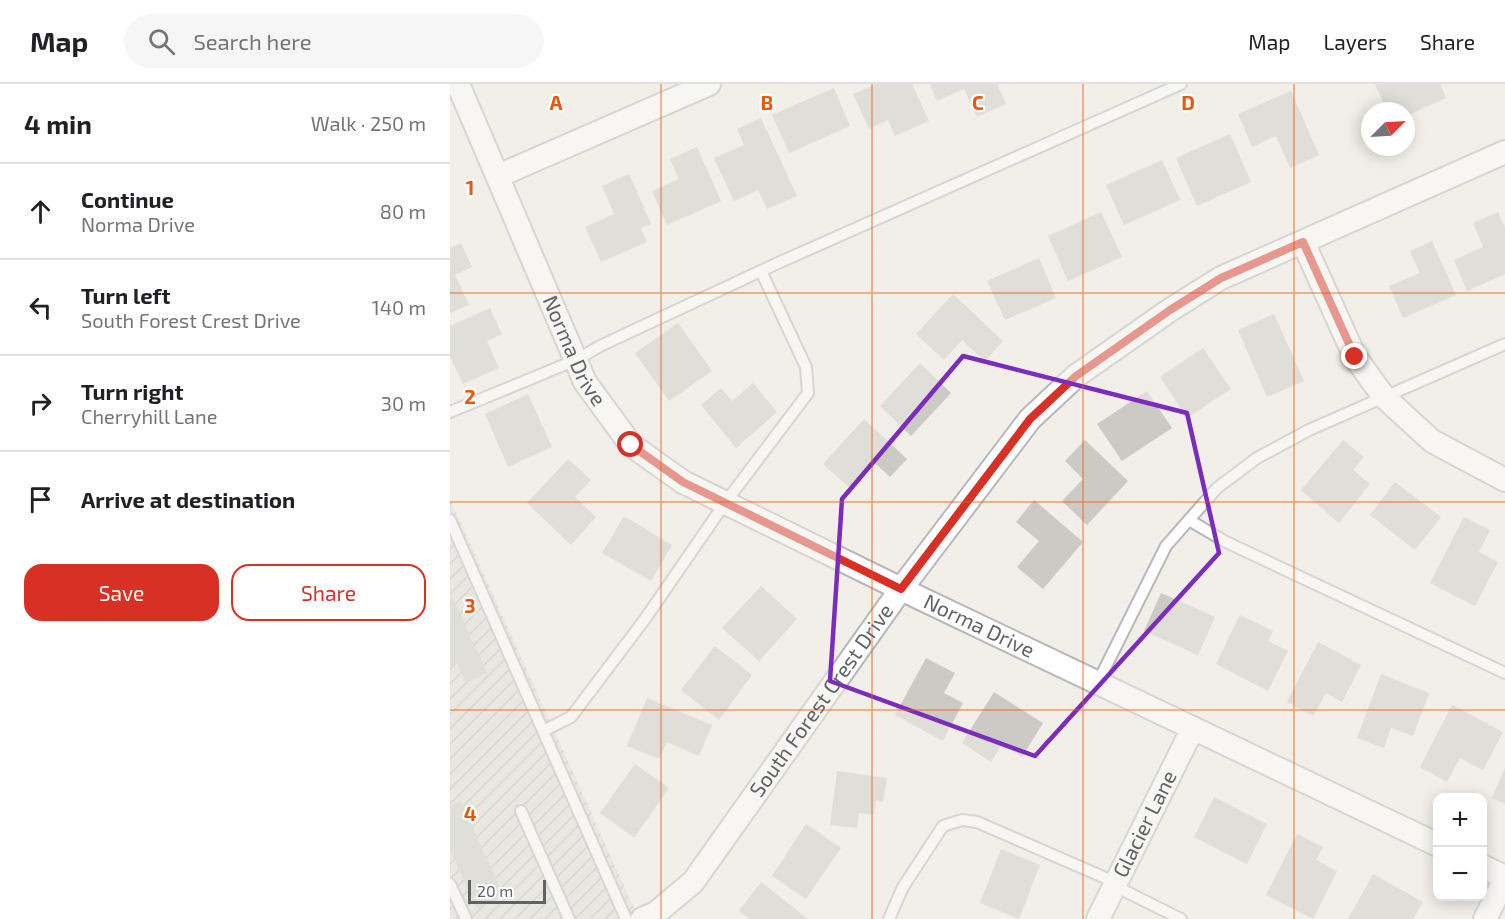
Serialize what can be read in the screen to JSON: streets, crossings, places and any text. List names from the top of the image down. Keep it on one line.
{"streets":{"street":["Norma Drive","South Forest Crest Drive","Glacier Lane"]},"crossings":[["Norma Drive","South Forest Crest Drive"],["Norma Drive","Glacier Lane"]],"scale_bar":"20 m","north":"top right","page":{"header":"Map","search":"Search here","nav":["Map","Layers","Share"],"heading":["4 min","Walk · 250 m"],"list":[["Continue","Norma Drive","80 m"],["Turn left","South Forest Crest Drive","140 m"],["Turn right","Cherryhill Lane","30 m"],"Arrive at destination"],"buttons":["Save","Share"],"map_buttons":["+","−"],"scale":"20 m"},"grid":{"columns":["A","B","C","D"],"rows":["1","2","3","4"]}}
